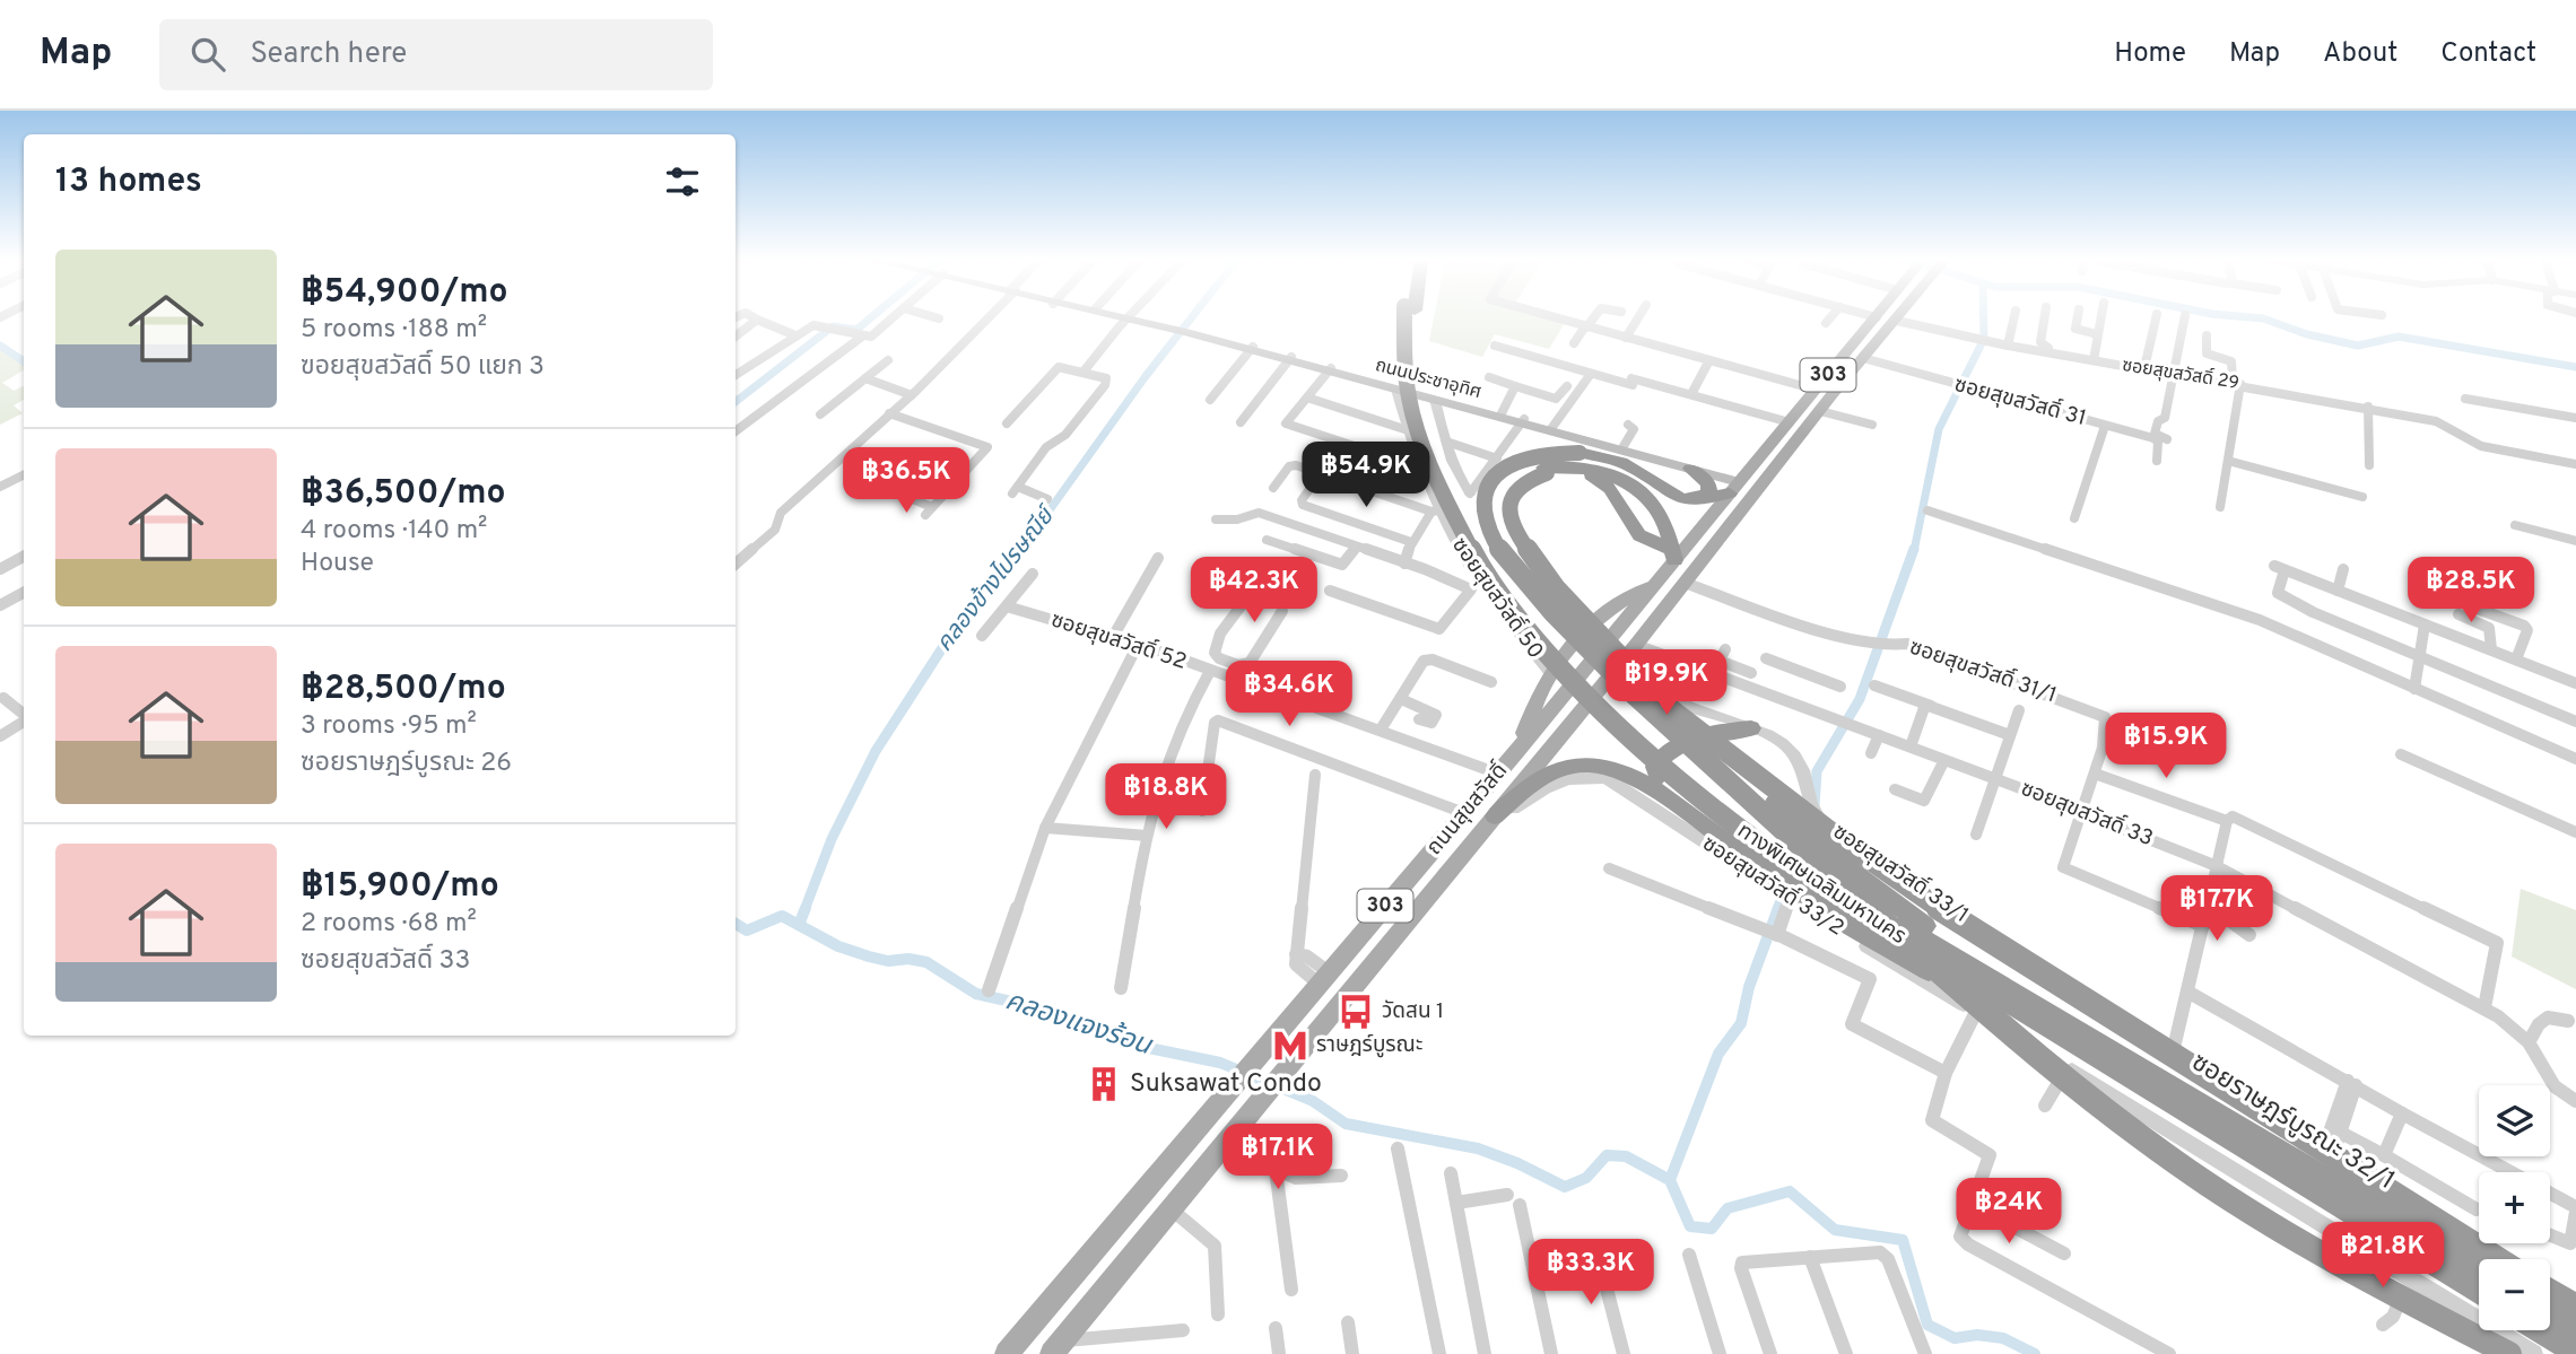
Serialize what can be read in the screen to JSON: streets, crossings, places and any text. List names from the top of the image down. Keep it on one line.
{"streets":{"highway":["ทางพิเศษเฉลิมมหานคร"],"main road":["303","ถนนประชาอุทิศ","ถนนสุขสวัสดิ์"],"street":["ซอยสุขสวัสดิ์ 29","ซอยสุขสวัสดิ์ 31","ซอยสุขสวัสดิ์ 50","ซอยสุขสวัสดิ์ 52","ซอยสุขสวัสดิ์ 31/1","ซอยสุขสวัสดิ์ 33","ซอยสุขสวัสดิ์ 33/1","ซอยสุขสวัสดิ์ 33/2","ซอยราษฎร์บูรณะ 32/1"]},"crossings":[["ซอยสุขสวัสดิ์ 29","ถนนสุขสวัสดิ์"],["ถนนประชาอุทิศ","ซอยสุขสวัสดิ์ 50"],["ถนนประชาอุทิศ","ถนนสุขสวัสดิ์"],["ซอยสุขสวัสดิ์ 31","ถนนสุขสวัสดิ์"],["ซอยสุขสวัสดิ์ 52","ถนนสุขสวัสดิ์"],["ซอยสุขสวัสดิ์ 31/1","ถนนสุขสวัสดิ์"],["ถนนสุขสวัสดิ์","ซอยสุขสวัสดิ์ 33"],["ถนนสุขสวัสดิ์","ซอยสุขสวัสดิ์ 33/1"],["ถนนสุขสวัสดิ์","ซอยสุขสวัสดิ์ 33/2"],["ซอยสุขสวัสดิ์ 33","ซอยสุขสวัสดิ์ 33/1"],["ซอยสุขสวัสดิ์ 33/1","ซอยราษฎร์บูรณะ 32/1"],["ทางพิเศษเฉลิมมหานคร","ซอยสุขสวัสดิ์ 33/2"]],"water":["คลองข้างไปรษณีย์","คลองแจงร้อน"],"places":{"bus stop":["วัดสน 1"],"metro station":["ราษฎร์บูรณะ"],"building":["Suksawat Condo"]},"page":{"header":"Map","search":"Search here","nav":["Home","Map","About","Contact"],"heading":"13 homes","list":[{"name":"฿54,900/mo","note":"5 rooms · 188 m² · ฃอยสุขสวัสดิ์ 50 แยก 3"},{"name":"฿36,500/mo","note":"4 rooms · 140 m² · House"},{"name":"฿28,500/mo","note":"3 rooms · 95 m² · ซอยราษฎร์บูรณะ 26"},{"name":"฿15,900/mo","note":"2 rooms · 68 m² · ซอยสุขสวัสดิ์ 33"}],"price":["฿54.9K","฿36.5K","฿42.3K","฿28.5K","฿19.9K","฿34.6K","฿15.9K","฿18.8K","฿17.7K","฿17.1K","฿24K","฿21.8K","฿33.3K"],"map_buttons":["+","−"]}}
